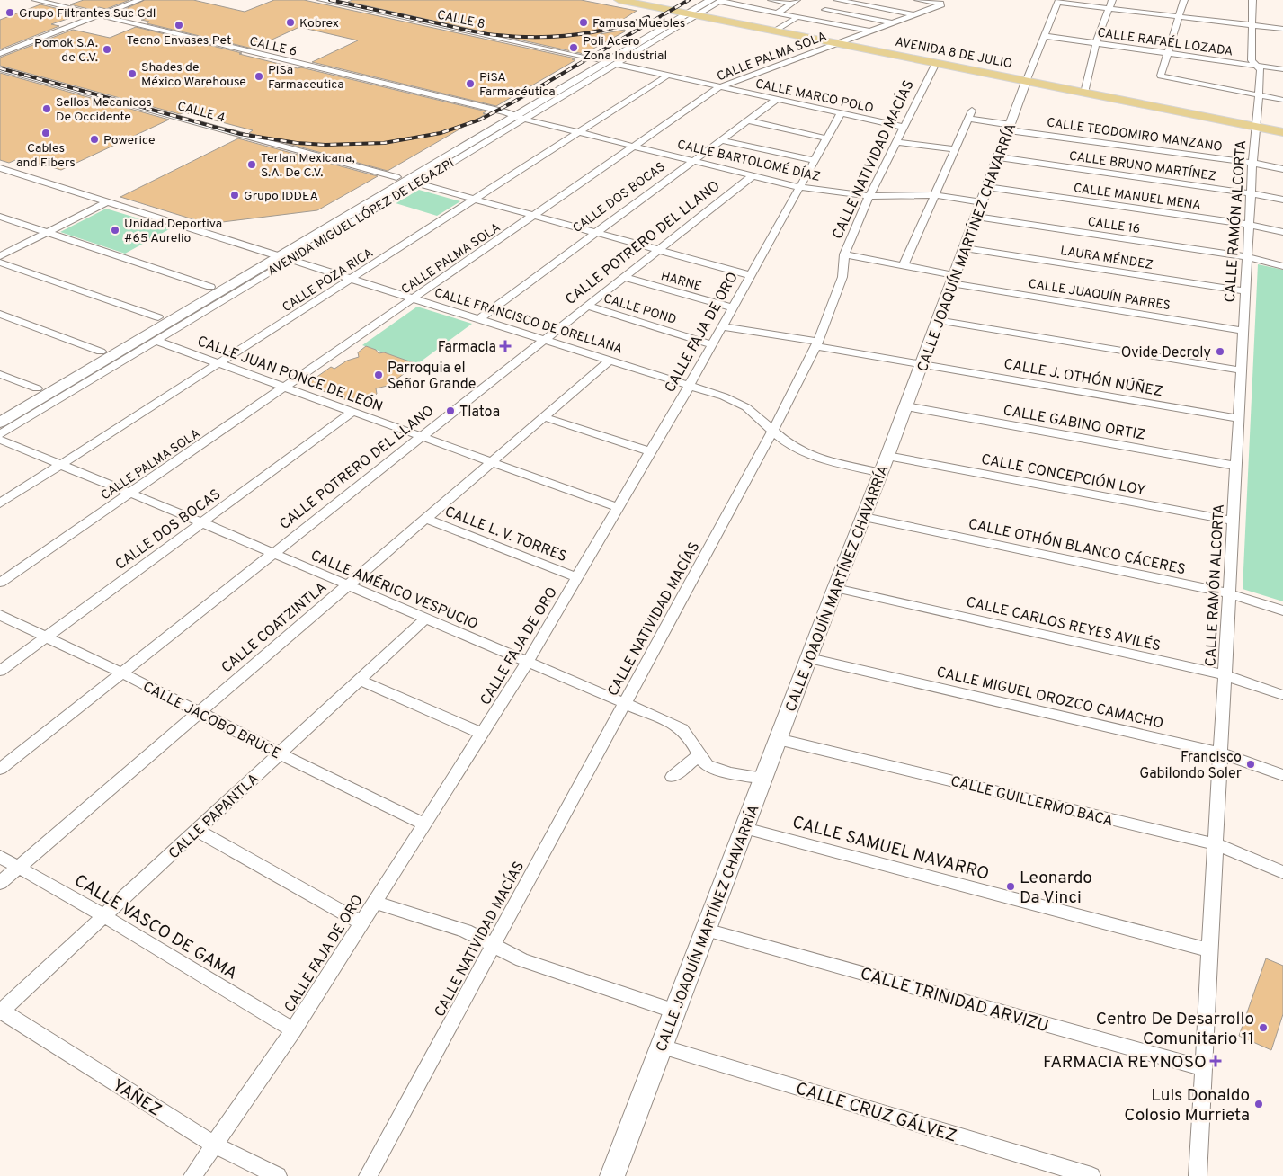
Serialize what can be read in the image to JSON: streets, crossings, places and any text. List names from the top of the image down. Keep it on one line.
{"streets":{"main road":["AVENIDA 8 DE JULIO","AVENIDA MIGUEL LÓPEZ DE LEGAZPI","CALLE JOAQUÍN MARTÍNEZ CHAVARRÍA"],"street":["CALLE 8","CALLE RAFAÉL LOZADA","CALLE 6","CALLE PALMA SOLA","CALLE MARCO POLO","CALLE 4","CALLE TEODOMIRO MANZANO","CALLE NATIVIDAD MACÍAS","CALLE BARTOLOMÉ DÍAZ","CALLE BRUNO MARTÍNEZ","CALLE MANUEL MENA","CALLE DOS BOCAS","CALLE RAMÓN ALCORTA","CALLE 16","CALLE POTRERO DEL LLANO","LAURA MÉNDEZ","CALLE POZA RICA","HARNE","CALLE JUAQUÍN PARRES","CALLE POND","CALLE FRANCISCO DE ORELLANA","CALLE FAJA DE ORO","CALLE JUAN PONCE DE LEÓN","CALLE J. OTHÓN NÚÑEZ","CALLE GABINO ORTIZ","CALLE CONCEPCIÓN LOY","CALLE L. V. TORRES","CALLE OTHÓN BLANCO CÁCERES","CALLE AMÉRICO VESPUCIO","CALLE CARLOS REYES AVILÉS","CALLE COATZINTLA","CALLE MIGUEL OROZCO CAMACHO","CALLE JACOBO BRUCE","CALLE GUILLERMO BACA","CALLE PAPANTLA","CALLE SAMUEL NAVARRO","CALLE VASCO DE GAMA","CALLE TRINIDAD ARVIZU","YAÑEZ","CALLE CRUZ GÁLVEZ"]},"crossings":[["CALLE 8","AVENIDA MIGUEL LÓPEZ DE LEGAZPI"],["CALLE RAFAÉL LOZADA","CALLE JOAQUÍN MARTÍNEZ CHAVARRÍA"],["CALLE 6","CALLE BARTOLOMÉ DÍAZ"],["CALLE 6","AVENIDA MIGUEL LÓPEZ DE LEGAZPI"],["AVENIDA 8 DE JULIO","CALLE PALMA SOLA"],["AVENIDA 8 DE JULIO","CALLE NATIVIDAD MACÍAS"],["AVENIDA 8 DE JULIO","AVENIDA MIGUEL LÓPEZ DE LEGAZPI"],["AVENIDA 8 DE JULIO","CALLE RAMÓN ALCORTA"],["AVENIDA 8 DE JULIO","CALLE JOAQUÍN MARTÍNEZ CHAVARRÍA"],["CALLE PALMA SOLA","CALLE MARCO POLO"],["CALLE PALMA SOLA","CALLE BARTOLOMÉ DÍAZ"],["CALLE PALMA SOLA","CALLE FRANCISCO DE ORELLANA"],["CALLE PALMA SOLA","CALLE JUAN PONCE DE LEÓN"],["CALLE PALMA SOLA","CALLE AMÉRICO VESPUCIO"],["CALLE MARCO POLO","CALLE NATIVIDAD MACÍAS"],["CALLE MARCO POLO","CALLE DOS BOCAS"],["CALLE MARCO POLO","AVENIDA MIGUEL LÓPEZ DE LEGAZPI"],["CALLE MARCO POLO","CALLE POZA RICA"],["CALLE MARCO POLO","CALLE FAJA DE ORO"],["CALLE 4","AVENIDA MIGUEL LÓPEZ DE LEGAZPI"],["CALLE TEODOMIRO MANZANO","CALLE RAMÓN ALCORTA"],["CALLE TEODOMIRO MANZANO","CALLE JOAQUÍN MARTÍNEZ CHAVARRÍA"],["CALLE NATIVIDAD MACÍAS","CALLE BARTOLOMÉ DÍAZ"],["CALLE NATIVIDAD MACÍAS","CALLE FRANCISCO DE ORELLANA"],["CALLE NATIVIDAD MACÍAS","CALLE J. OTHÓN NÚÑEZ"],["CALLE NATIVIDAD MACÍAS","CALLE AMÉRICO VESPUCIO"],["CALLE BARTOLOMÉ DÍAZ","CALLE MANUEL MENA"],["CALLE BARTOLOMÉ DÍAZ","CALLE DOS BOCAS"],["CALLE BARTOLOMÉ DÍAZ","AVENIDA MIGUEL LÓPEZ DE LEGAZPI"],["CALLE BARTOLOMÉ DÍAZ","CALLE 16"],["CALLE BARTOLOMÉ DÍAZ","CALLE POTRERO DEL LLANO"],["CALLE BARTOLOMÉ DÍAZ","CALLE JOAQUÍN MARTÍNEZ CHAVARRÍA"],["CALLE BARTOLOMÉ DÍAZ","CALLE POZA RICA"],["CALLE BARTOLOMÉ DÍAZ","CALLE FAJA DE ORO"],["CALLE BRUNO MARTÍNEZ","CALLE RAMÓN ALCORTA"],["CALLE BRUNO MARTÍNEZ","CALLE JOAQUÍN MARTÍNEZ CHAVARRÍA"],["CALLE MANUEL MENA","CALLE RAMÓN ALCORTA"],["CALLE MANUEL MENA","CALLE 16"],["CALLE MANUEL MENA","CALLE JOAQUÍN MARTÍNEZ CHAVARRÍA"],["CALLE DOS BOCAS","CALLE FRANCISCO DE ORELLANA"],["CALLE DOS BOCAS","CALLE JUAN PONCE DE LEÓN"],["CALLE DOS BOCAS","CALLE AMÉRICO VESPUCIO"],["CALLE DOS BOCAS","CALLE JACOBO BRUCE"],["AVENIDA MIGUEL LÓPEZ DE LEGAZPI","CALLE FRANCISCO DE ORELLANA"],["AVENIDA MIGUEL LÓPEZ DE LEGAZPI","CALLE JUAN PONCE DE LEÓN"],["CALLE RAMÓN ALCORTA","CALLE 16"],["CALLE RAMÓN ALCORTA","LAURA MÉNDEZ"],["CALLE RAMÓN ALCORTA","CALLE JUAQUÍN PARRES"],["CALLE RAMÓN ALCORTA","CALLE J. OTHÓN NÚÑEZ"],["CALLE RAMÓN ALCORTA","CALLE GABINO ORTIZ"],["CALLE RAMÓN ALCORTA","CALLE CONCEPCIÓN LOY"],["CALLE RAMÓN ALCORTA","CALLE OTHÓN BLANCO CÁCERES"],["CALLE RAMÓN ALCORTA","CALLE CARLOS REYES AVILÉS"],["CALLE RAMÓN ALCORTA","CALLE MIGUEL OROZCO CAMACHO"],["CALLE RAMÓN ALCORTA","CALLE GUILLERMO BACA"],["CALLE RAMÓN ALCORTA","CALLE SAMUEL NAVARRO"],["CALLE RAMÓN ALCORTA","CALLE TRINIDAD ARVIZU"],["CALLE 16","CALLE JOAQUÍN MARTÍNEZ CHAVARRÍA"],["CALLE POTRERO DEL LLANO","HARNE"],["CALLE POTRERO DEL LLANO","CALLE POND"],["CALLE POTRERO DEL LLANO","CALLE FRANCISCO DE ORELLANA"],["CALLE POTRERO DEL LLANO","CALLE JUAN PONCE DE LEÓN"],["CALLE POTRERO DEL LLANO","CALLE AMÉRICO VESPUCIO"],["CALLE POTRERO DEL LLANO","CALLE JACOBO BRUCE"],["CALLE JOAQUÍN MARTÍNEZ CHAVARRÍA","LAURA MÉNDEZ"],["CALLE JOAQUÍN MARTÍNEZ CHAVARRÍA","CALLE JUAQUÍN PARRES"],["CALLE JOAQUÍN MARTÍNEZ CHAVARRÍA","CALLE FRANCISCO DE ORELLANA"],["CALLE JOAQUÍN MARTÍNEZ CHAVARRÍA","CALLE J. OTHÓN NÚÑEZ"],["CALLE JOAQUÍN MARTÍNEZ CHAVARRÍA","CALLE GABINO ORTIZ"],["CALLE JOAQUÍN MARTÍNEZ CHAVARRÍA","CALLE CONCEPCIÓN LOY"],["CALLE JOAQUÍN MARTÍNEZ CHAVARRÍA","CALLE OTHÓN BLANCO CÁCERES"],["CALLE JOAQUÍN MARTÍNEZ CHAVARRÍA","CALLE AMÉRICO VESPUCIO"],["CALLE JOAQUÍN MARTÍNEZ CHAVARRÍA","CALLE CARLOS REYES AVILÉS"],["CALLE JOAQUÍN MARTÍNEZ CHAVARRÍA","CALLE MIGUEL OROZCO CAMACHO"],["CALLE JOAQUÍN MARTÍNEZ CHAVARRÍA","CALLE GUILLERMO BACA"],["CALLE JOAQUÍN MARTÍNEZ CHAVARRÍA","CALLE SAMUEL NAVARRO"],["CALLE JOAQUÍN MARTÍNEZ CHAVARRÍA","CALLE TRINIDAD ARVIZU"],["CALLE JOAQUÍN MARTÍNEZ CHAVARRÍA","CALLE CRUZ GÁLVEZ"],["CALLE POZA RICA","CALLE FRANCISCO DE ORELLANA"],["CALLE POZA RICA","CALLE JUAN PONCE DE LEÓN"],["CALLE POZA RICA","CALLE AMÉRICO VESPUCIO"],["HARNE","CALLE FAJA DE ORO"],["CALLE POND","CALLE FAJA DE ORO"],["CALLE FRANCISCO DE ORELLANA","CALLE FAJA DE ORO"],["CALLE FRANCISCO DE ORELLANA","CALLE COATZINTLA"],["CALLE FAJA DE ORO","CALLE JUAN PONCE DE LEÓN"],["CALLE FAJA DE ORO","CALLE J. OTHÓN NÚÑEZ"],["CALLE FAJA DE ORO","CALLE L. V. TORRES"],["CALLE FAJA DE ORO","CALLE AMÉRICO VESPUCIO"],["CALLE FAJA DE ORO","CALLE JACOBO BRUCE"],["CALLE FAJA DE ORO","CALLE VASCO DE GAMA"],["CALLE FAJA DE ORO","YAÑEZ"],["CALLE JUAN PONCE DE LEÓN","CALLE COATZINTLA"],["CALLE L. V. TORRES","CALLE COATZINTLA"],["CALLE AMÉRICO VESPUCIO","CALLE COATZINTLA"],["CALLE AMÉRICO VESPUCIO","CALLE PAPANTLA"],["CALLE COATZINTLA","CALLE JACOBO BRUCE"],["CALLE COATZINTLA","CALLE VASCO DE GAMA"],["CALLE JACOBO BRUCE","CALLE PAPANTLA"],["CALLE PAPANTLA","CALLE VASCO DE GAMA"],["CALLE PAPANTLA","YAÑEZ"]],"places":{"other":["Grupo Filtrantes Suc Gdl","Kobrex","Famusa Muebles","Tecno Envases Pet","Poli Acero Zona Industrial","Pomok S.A. de C.V.","Shades de México Warehouse","PiSa Farmaceutica","PiSA Farmacéutica","Sellos Mecanicos De Occidente","Cables and Fibers","Powerice","Terlan Mexicana, S.A. De C.V.","Grupo IDDEA","Unidad Deportiva #65 Aurelio","Ovide Decroly","Parroquia el Señor Grande","Tlatoa","Francisco Gabilondo Soler","Leonardo Da Vinci","Centro De Desarrollo Comunitario 11","Luis Donaldo Colosio Murrieta"],"health":["Farmacia","FARMACIA REYNOSO"]}}
